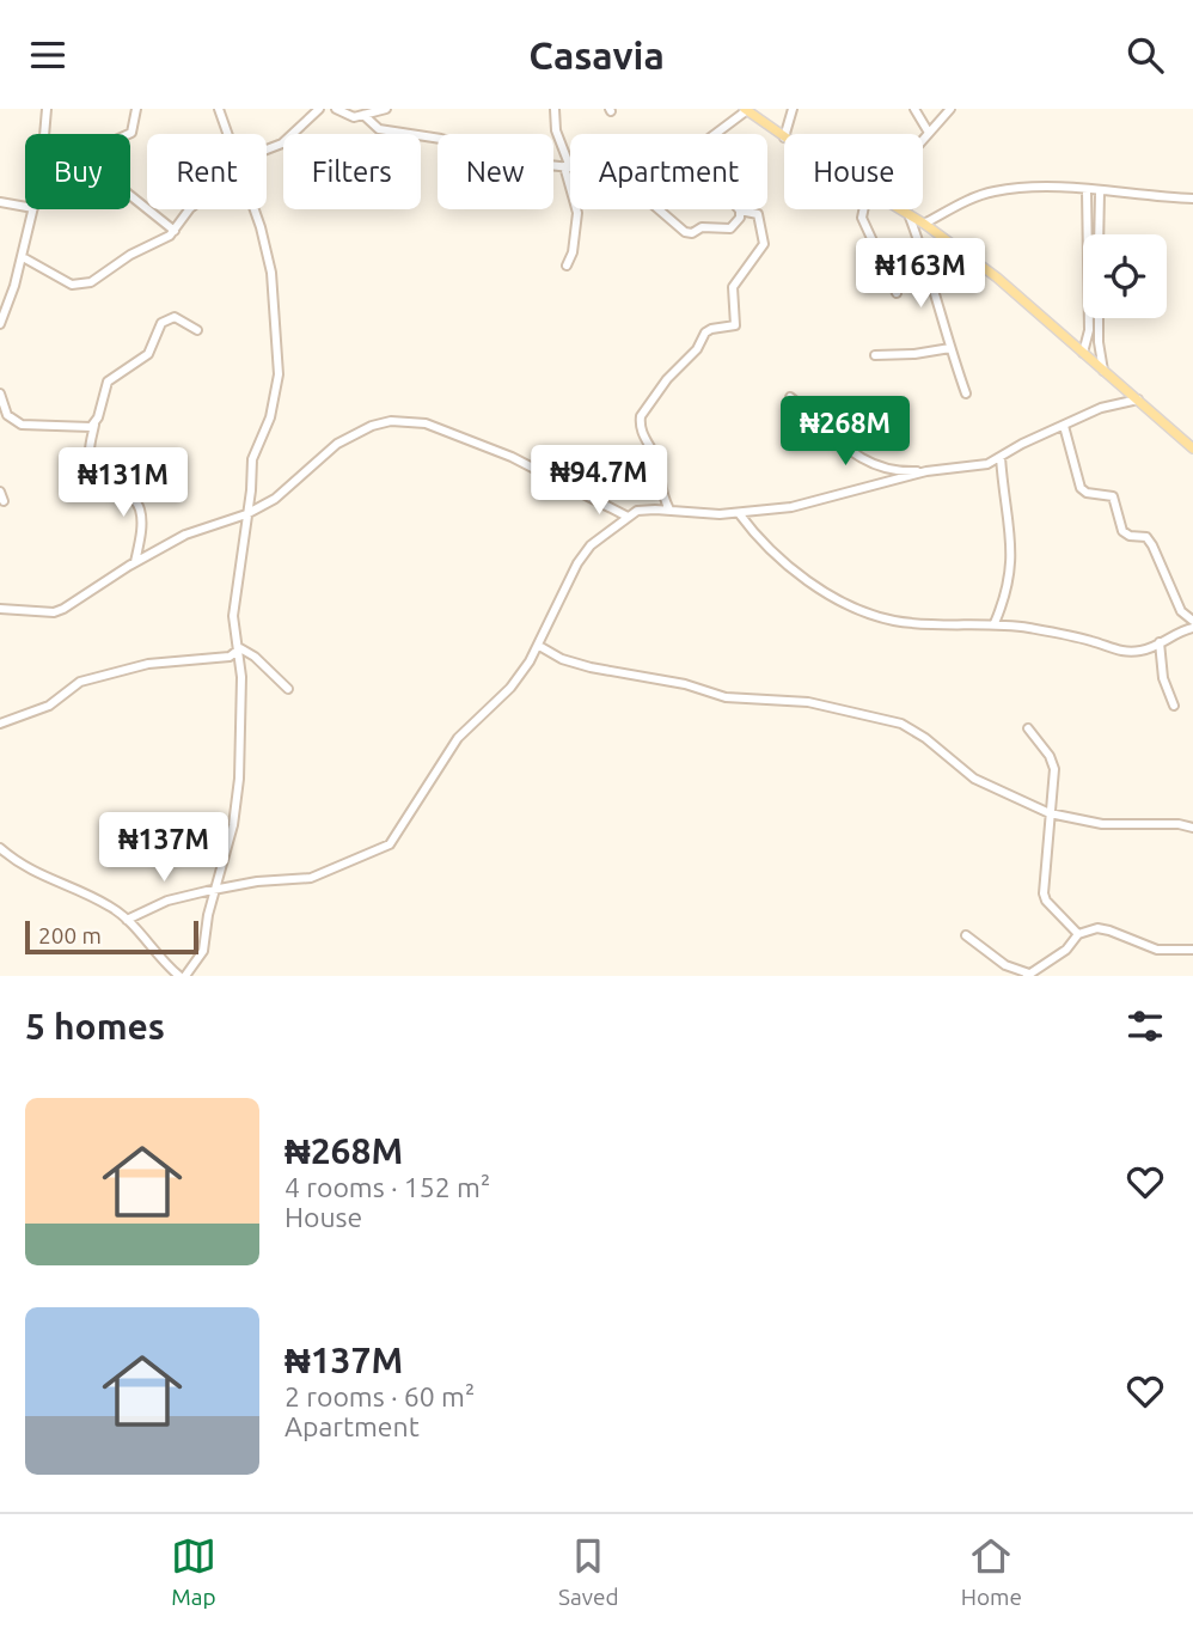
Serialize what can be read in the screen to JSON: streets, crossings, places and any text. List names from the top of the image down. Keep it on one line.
{"scale_bar":"200 m","page":{"header":"Casavia","chip":["Buy","Rent","Filters","New","Apartment","House"],"price":["₦163M","₦268M","₦94.7M","₦131M","₦137M"],"scale":"200 m","heading":"5 homes","list":[{"name":"₦268M","note":"4 rooms · 152 m² · House"},{"name":"₦137M","note":"2 rooms · 60 m² · Apartment"}],"tabs":["Map","Saved","Home"]}}
